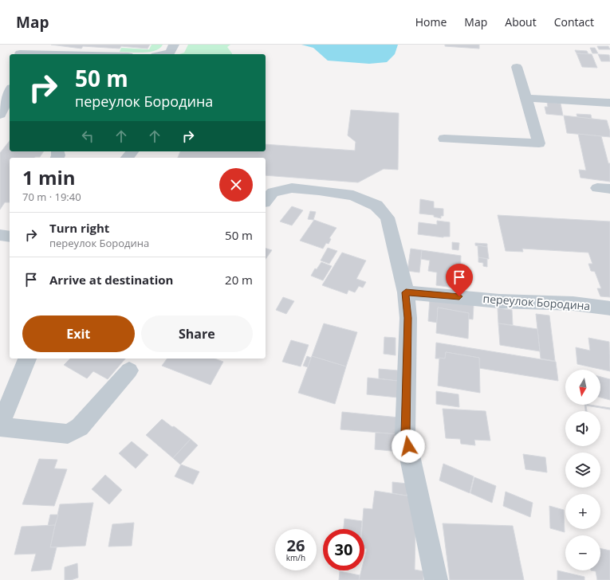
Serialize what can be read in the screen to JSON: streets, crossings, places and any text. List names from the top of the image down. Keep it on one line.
{"streets":{"street":["переулок Бородина"]},"north":"bottom","page":{"header":"Map","nav":["Home","Map","About","Contact"],"turn":["50 m","переулок Бородина"],"heading":["1 min","70 m · 19:40"],"list":[{"name":"Turn right","note":"переулок Бородина","value":"50 m"},{"name":"Arrive at destination","value":"20 m"}],"buttons":["Exit","Share"],"map_buttons":["+","−"],"speed":"26 km/h","limit":"30"}}
